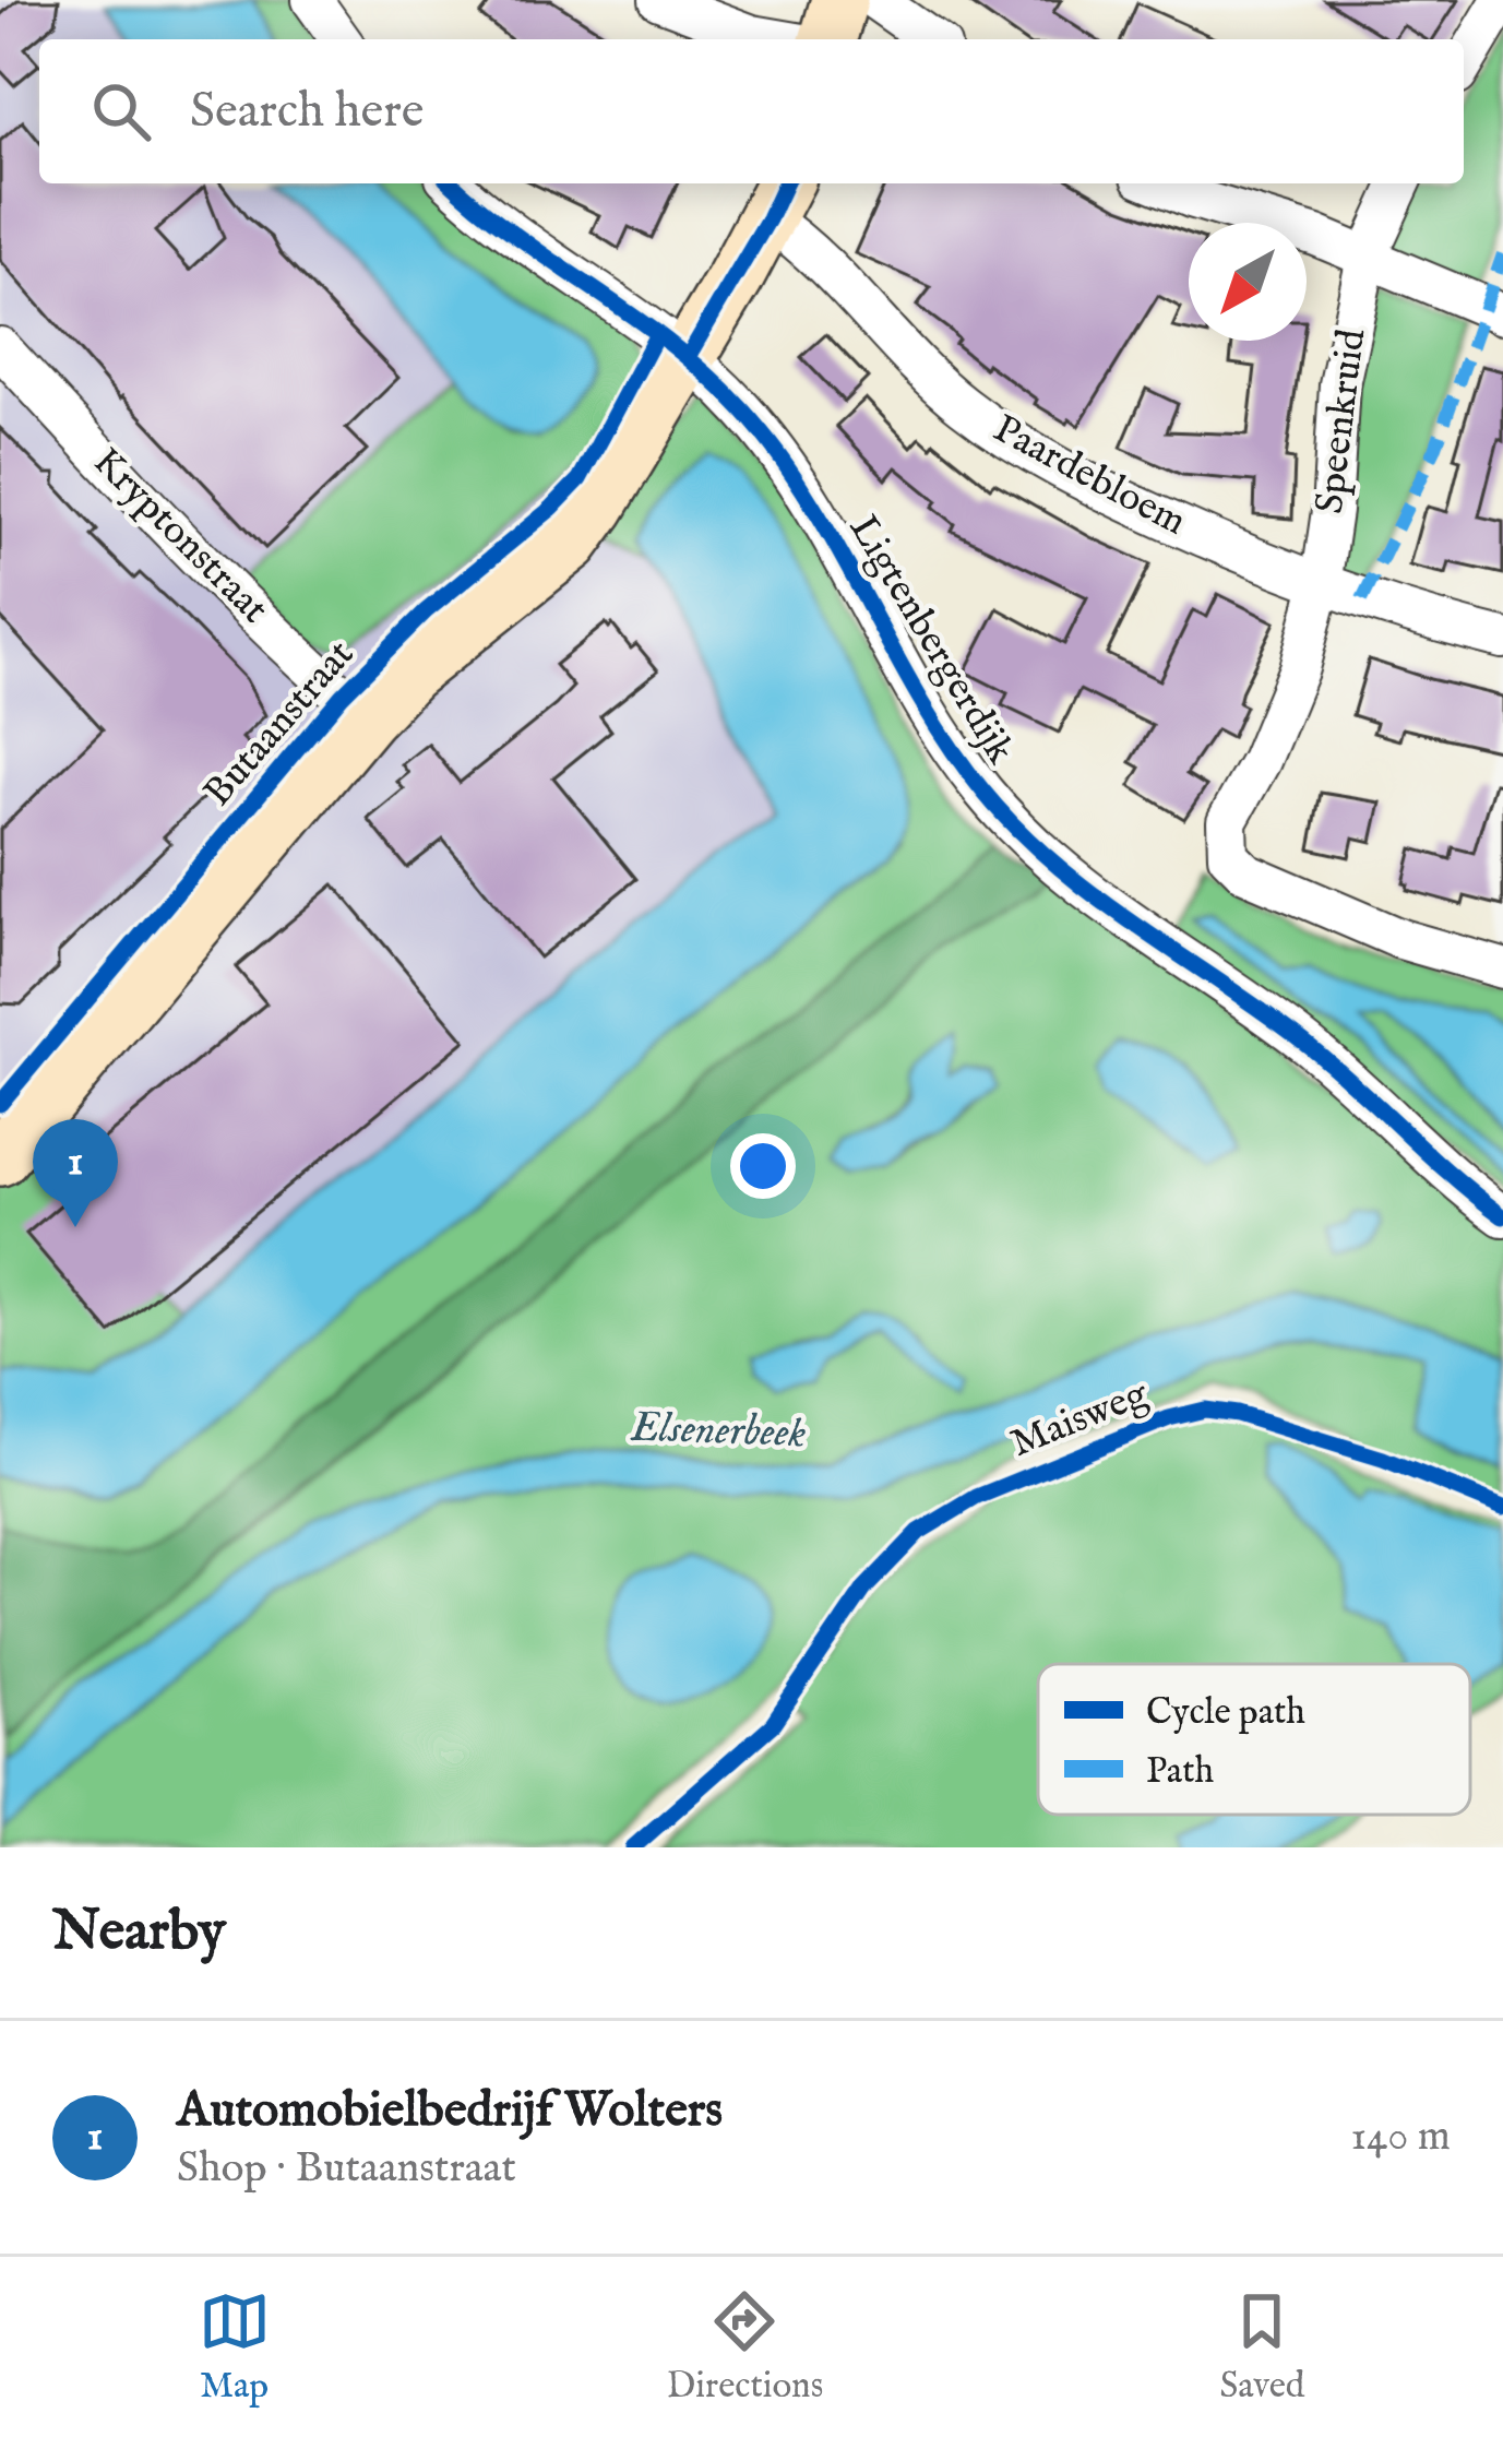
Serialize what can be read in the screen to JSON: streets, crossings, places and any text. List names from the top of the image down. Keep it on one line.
{"streets":{"street":["Speenkruid","Paardebloem","Kryptonstraat","Ligtenbergerdijk","Butaanstraat"],"cycle path":["Maisweg"]},"crossings":[["Speenkruid","Paardebloem"],["Paardebloem","Butaanstraat"],["Kryptonstraat","Butaanstraat"],["Ligtenbergerdijk","Butaanstraat"]],"water":["Elsenerbeek"],"legend":["Cycle path","Path"],"north":"bottom left","page":{"search":"Search here","pins":"1","heading":"Nearby","list":[{"mark":"1","name":"Automobielbedrijf Wolters","note":"Shop · Butaanstraat","value":"140 m"}],"nav":["Map","Directions","Saved"]}}
